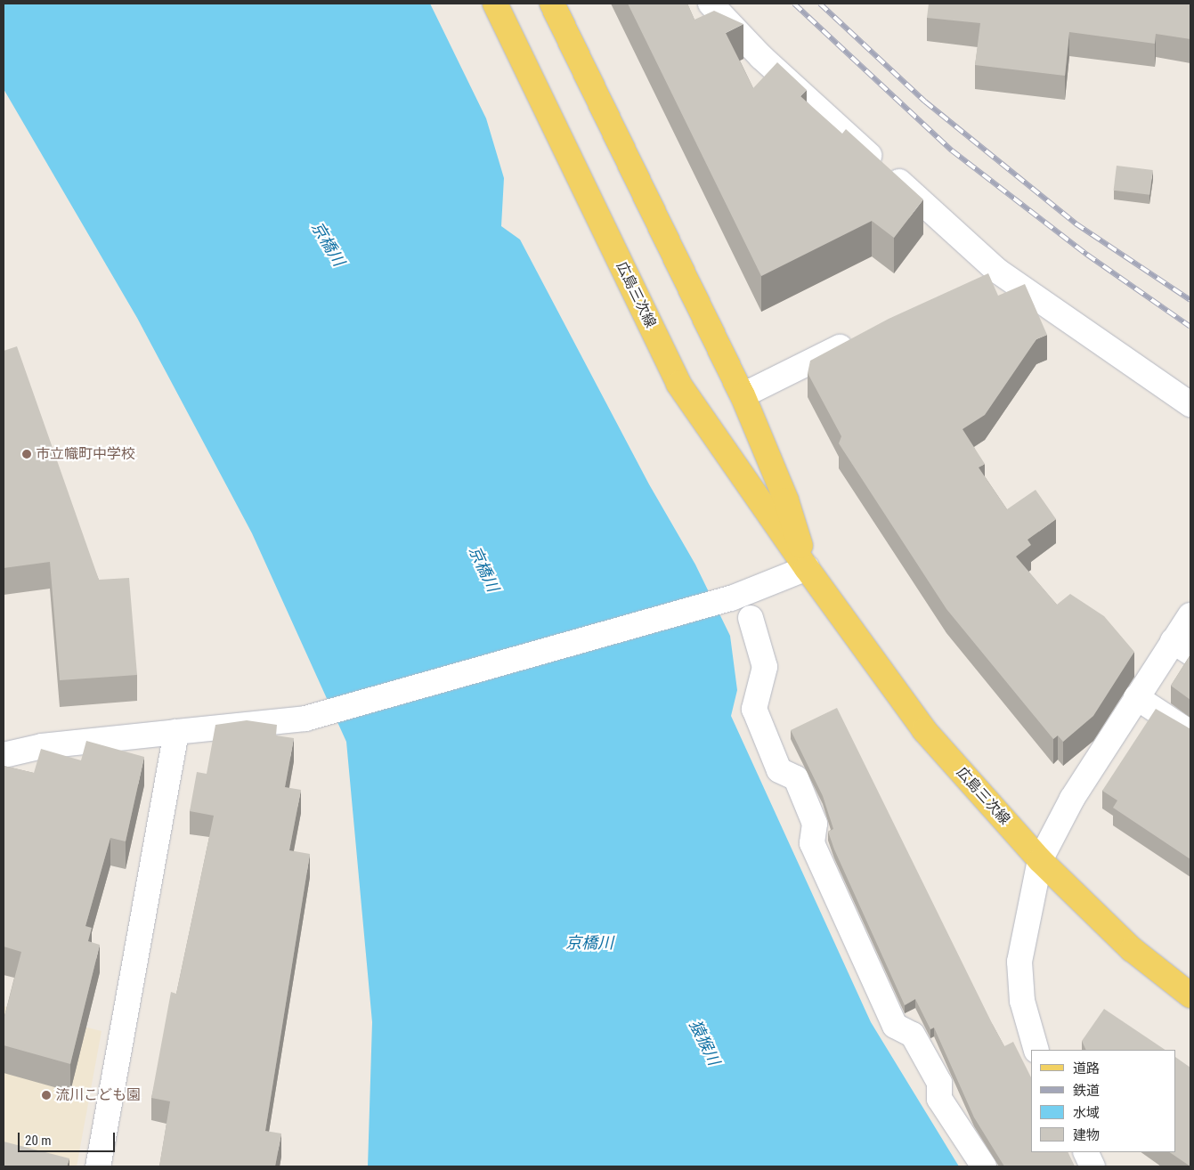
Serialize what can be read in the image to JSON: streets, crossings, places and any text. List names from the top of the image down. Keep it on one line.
{"streets":{"main road":["広島三次線"]},"water":["京橋川","猿猴川"],"places":["市立幟町中学校","流川こども園"],"legend":["道路","鉄道","水域","建物"],"scale_bar":"20 m"}
